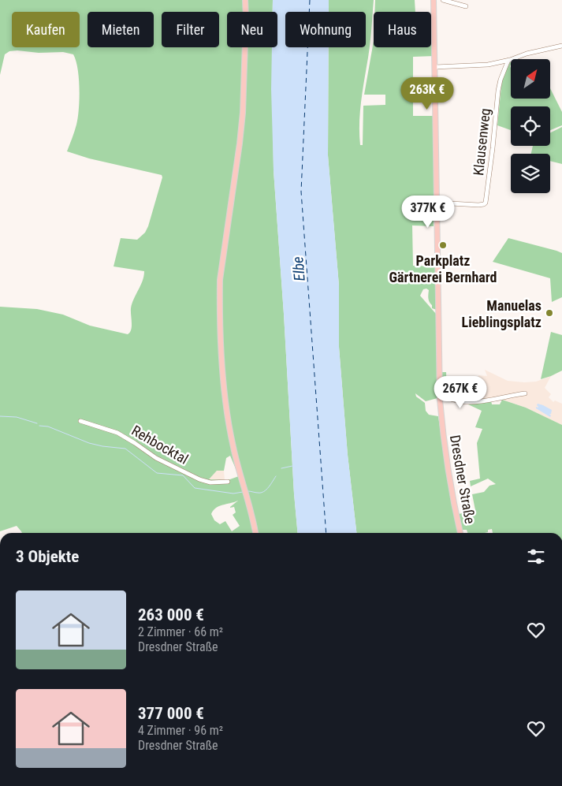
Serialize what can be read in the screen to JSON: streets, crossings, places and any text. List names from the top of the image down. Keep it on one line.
{"streets":{"main road":["Dresdner Straße"],"street":["Klausenweg","Rehbocktal"]},"crossings":[["Klausenweg","Dresdner Straße"]],"water":["Elbe"],"places":["Parkplatz Gärtnerei Bernhard","Manuelas Lieblingsplatz"],"north":"top right","page":{"chip":["Kaufen","Mieten","Filter","Neu","Wohnung","Haus"],"price":["263K €","377K €","267K €"],"heading":"3 Objekte","list":[{"name":"263 000 €","note":"2 Zimmer · 66 m² · Dresdner Straße"},{"name":"377 000 €","note":"4 Zimmer · 96 m² · Dresdner Straße"}]}}
